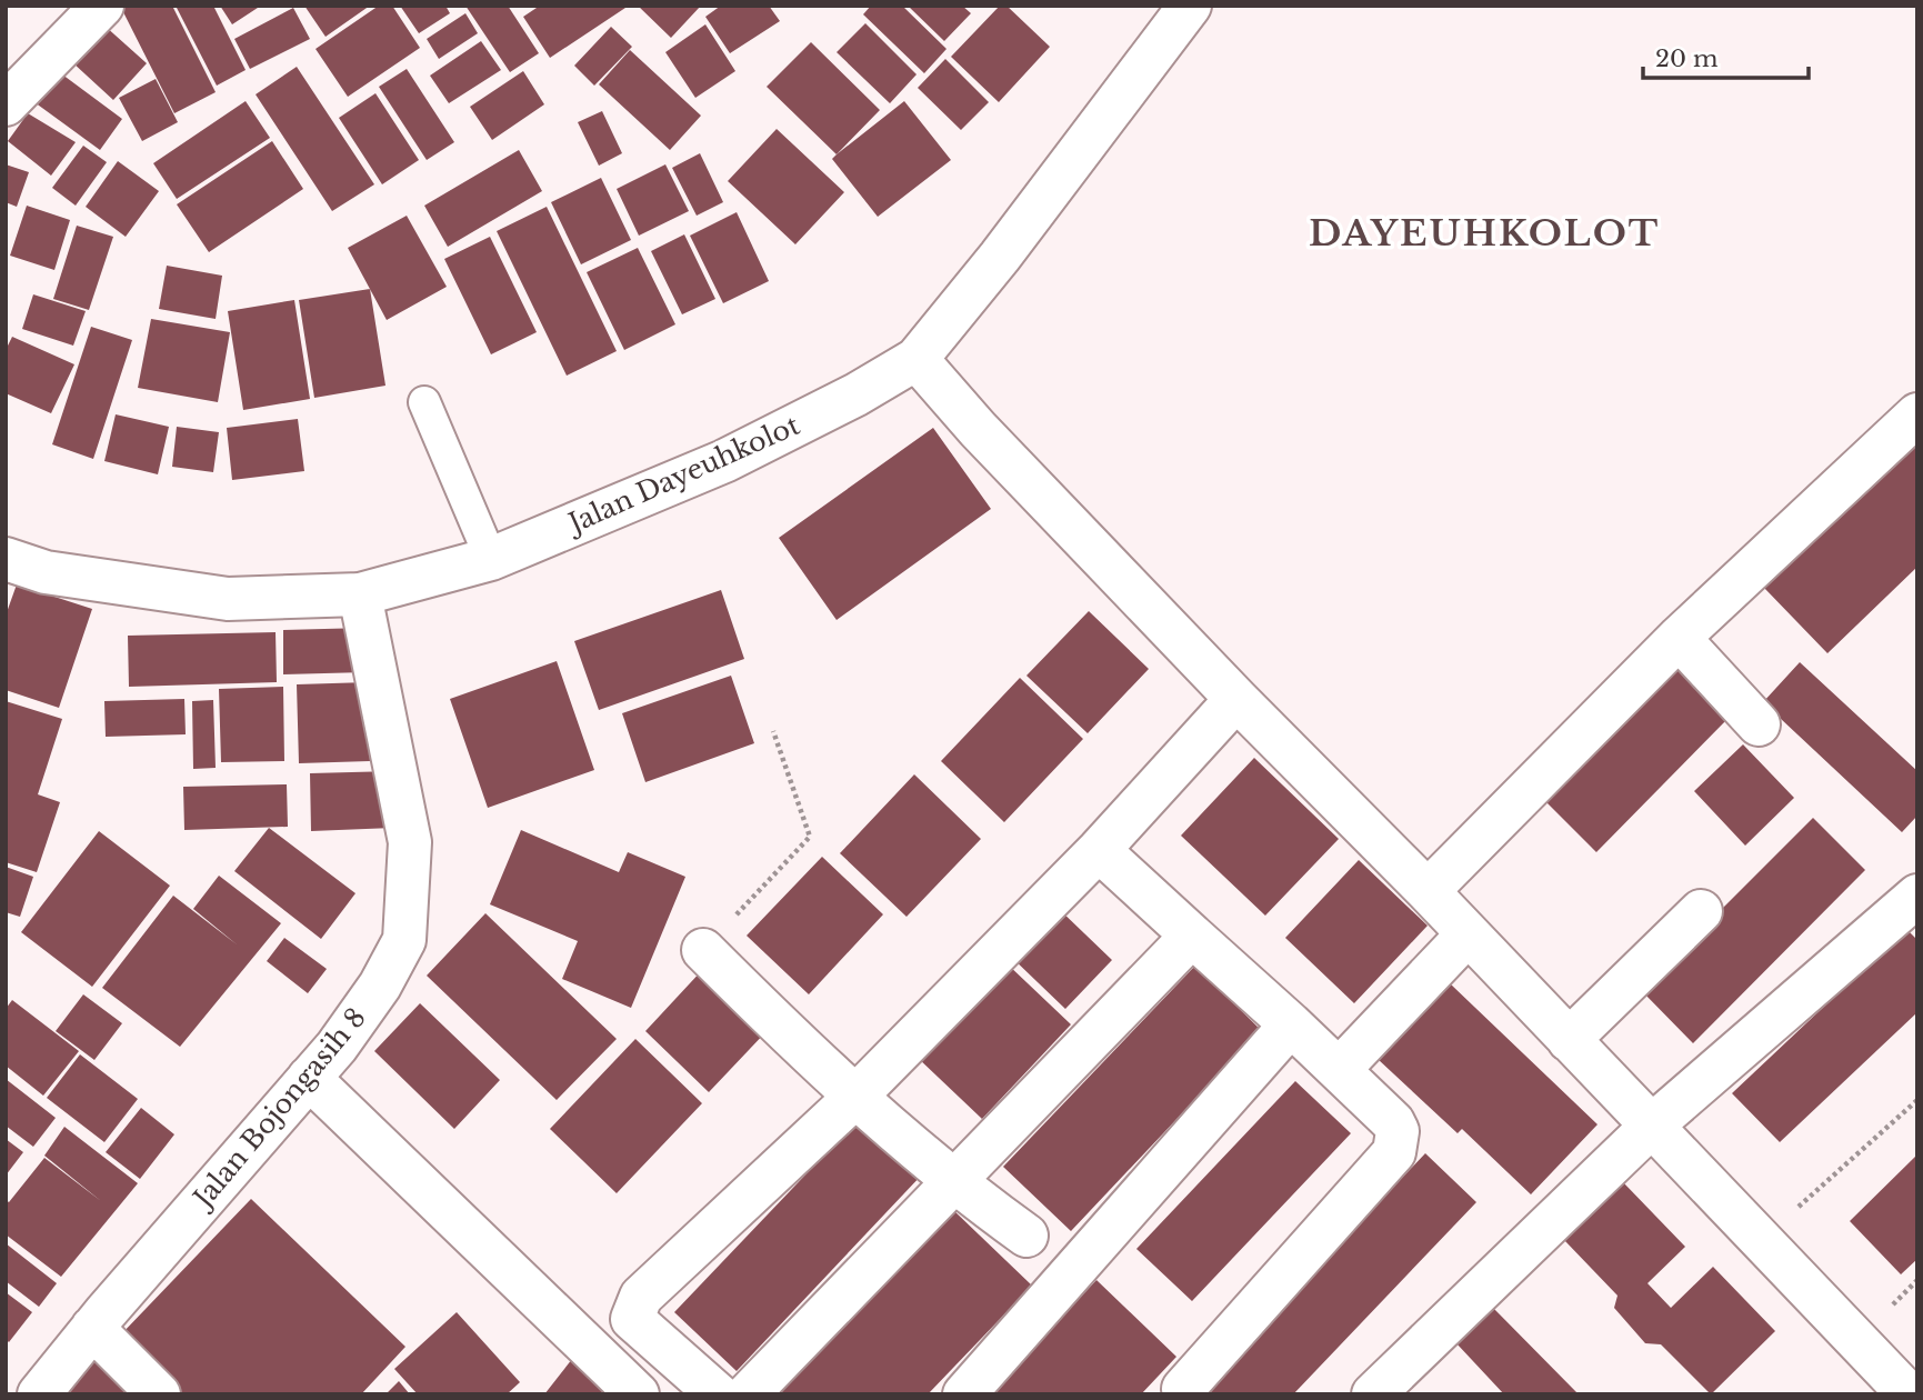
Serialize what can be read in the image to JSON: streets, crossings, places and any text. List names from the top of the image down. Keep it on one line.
{"streets":{"street":["Jalan Dayeuhkolot","Jalan Bojongasih 8"]},"crossings":[["Jalan Dayeuhkolot","Jalan Bojongasih 8"]],"districts":["DAYEUHKOLOT"],"scale_bar":"20 m"}
